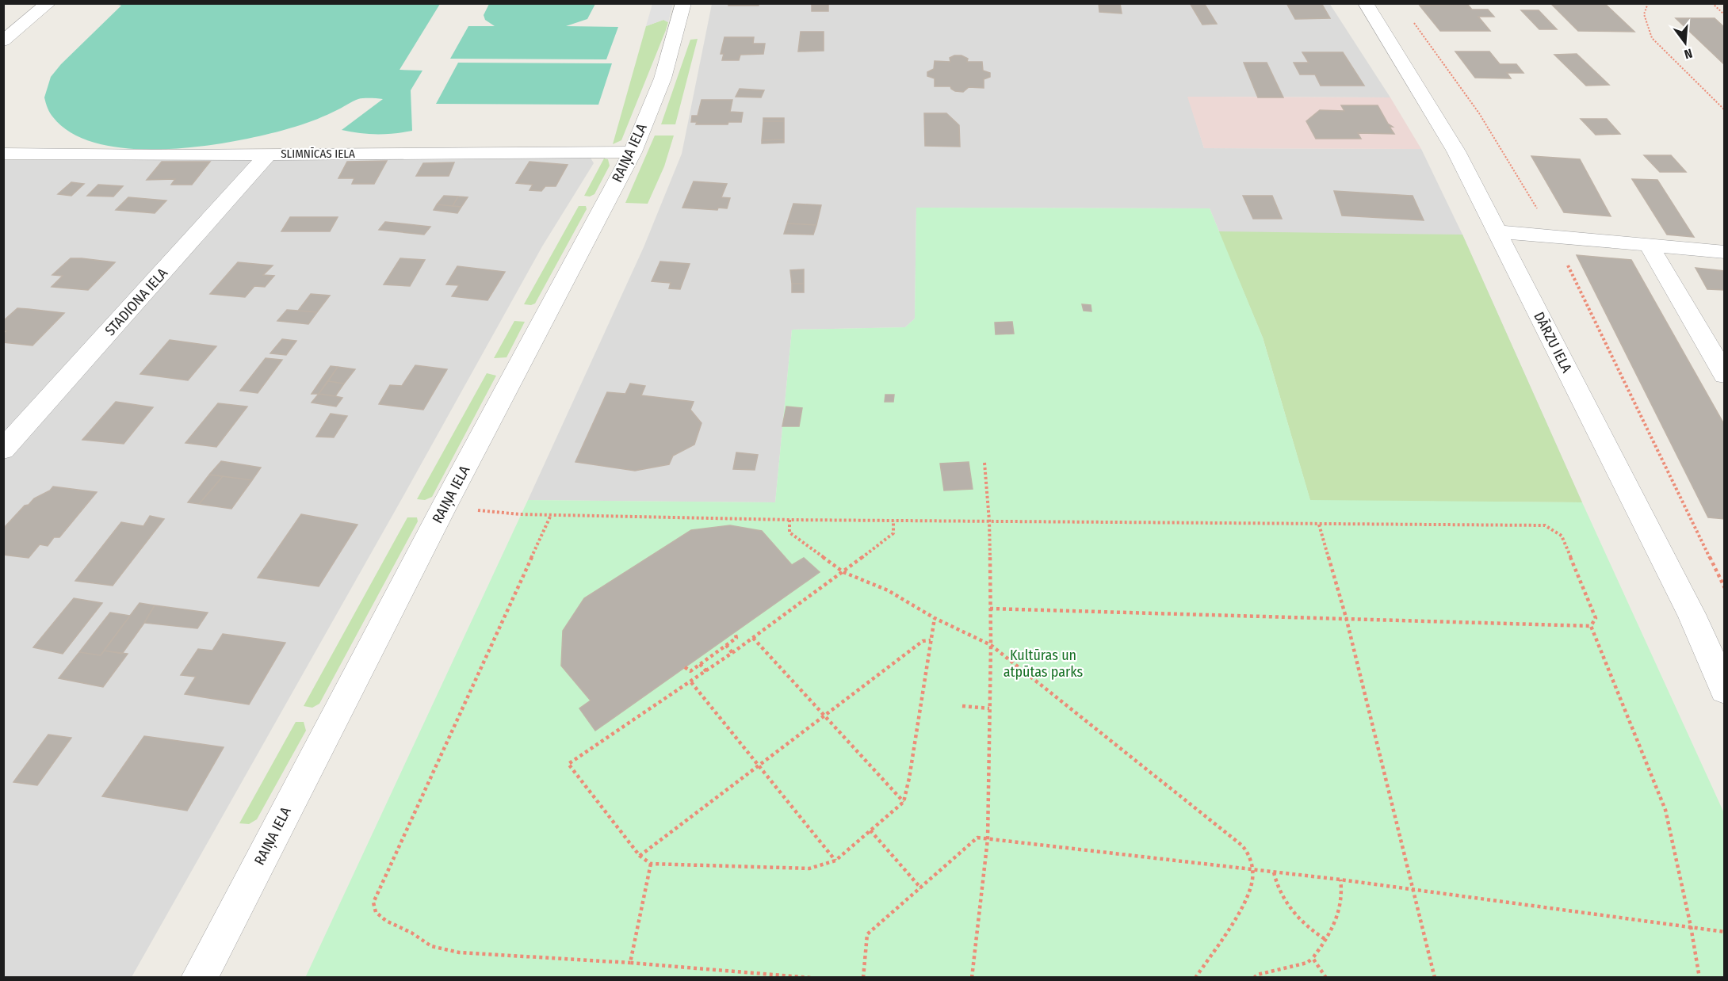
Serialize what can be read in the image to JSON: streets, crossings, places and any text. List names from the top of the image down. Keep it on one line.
{"streets":{"street":["RAIŅA IELA","SLIMNĪCAS IELA","STADIONA IELA","DĀRZU IELA"]},"crossings":[["RAIŅA IELA","SLIMNĪCAS IELA"],["SLIMNĪCAS IELA","STADIONA IELA"]],"parks":["Kultūras un atpūtas parks"],"north":"bottom"}
